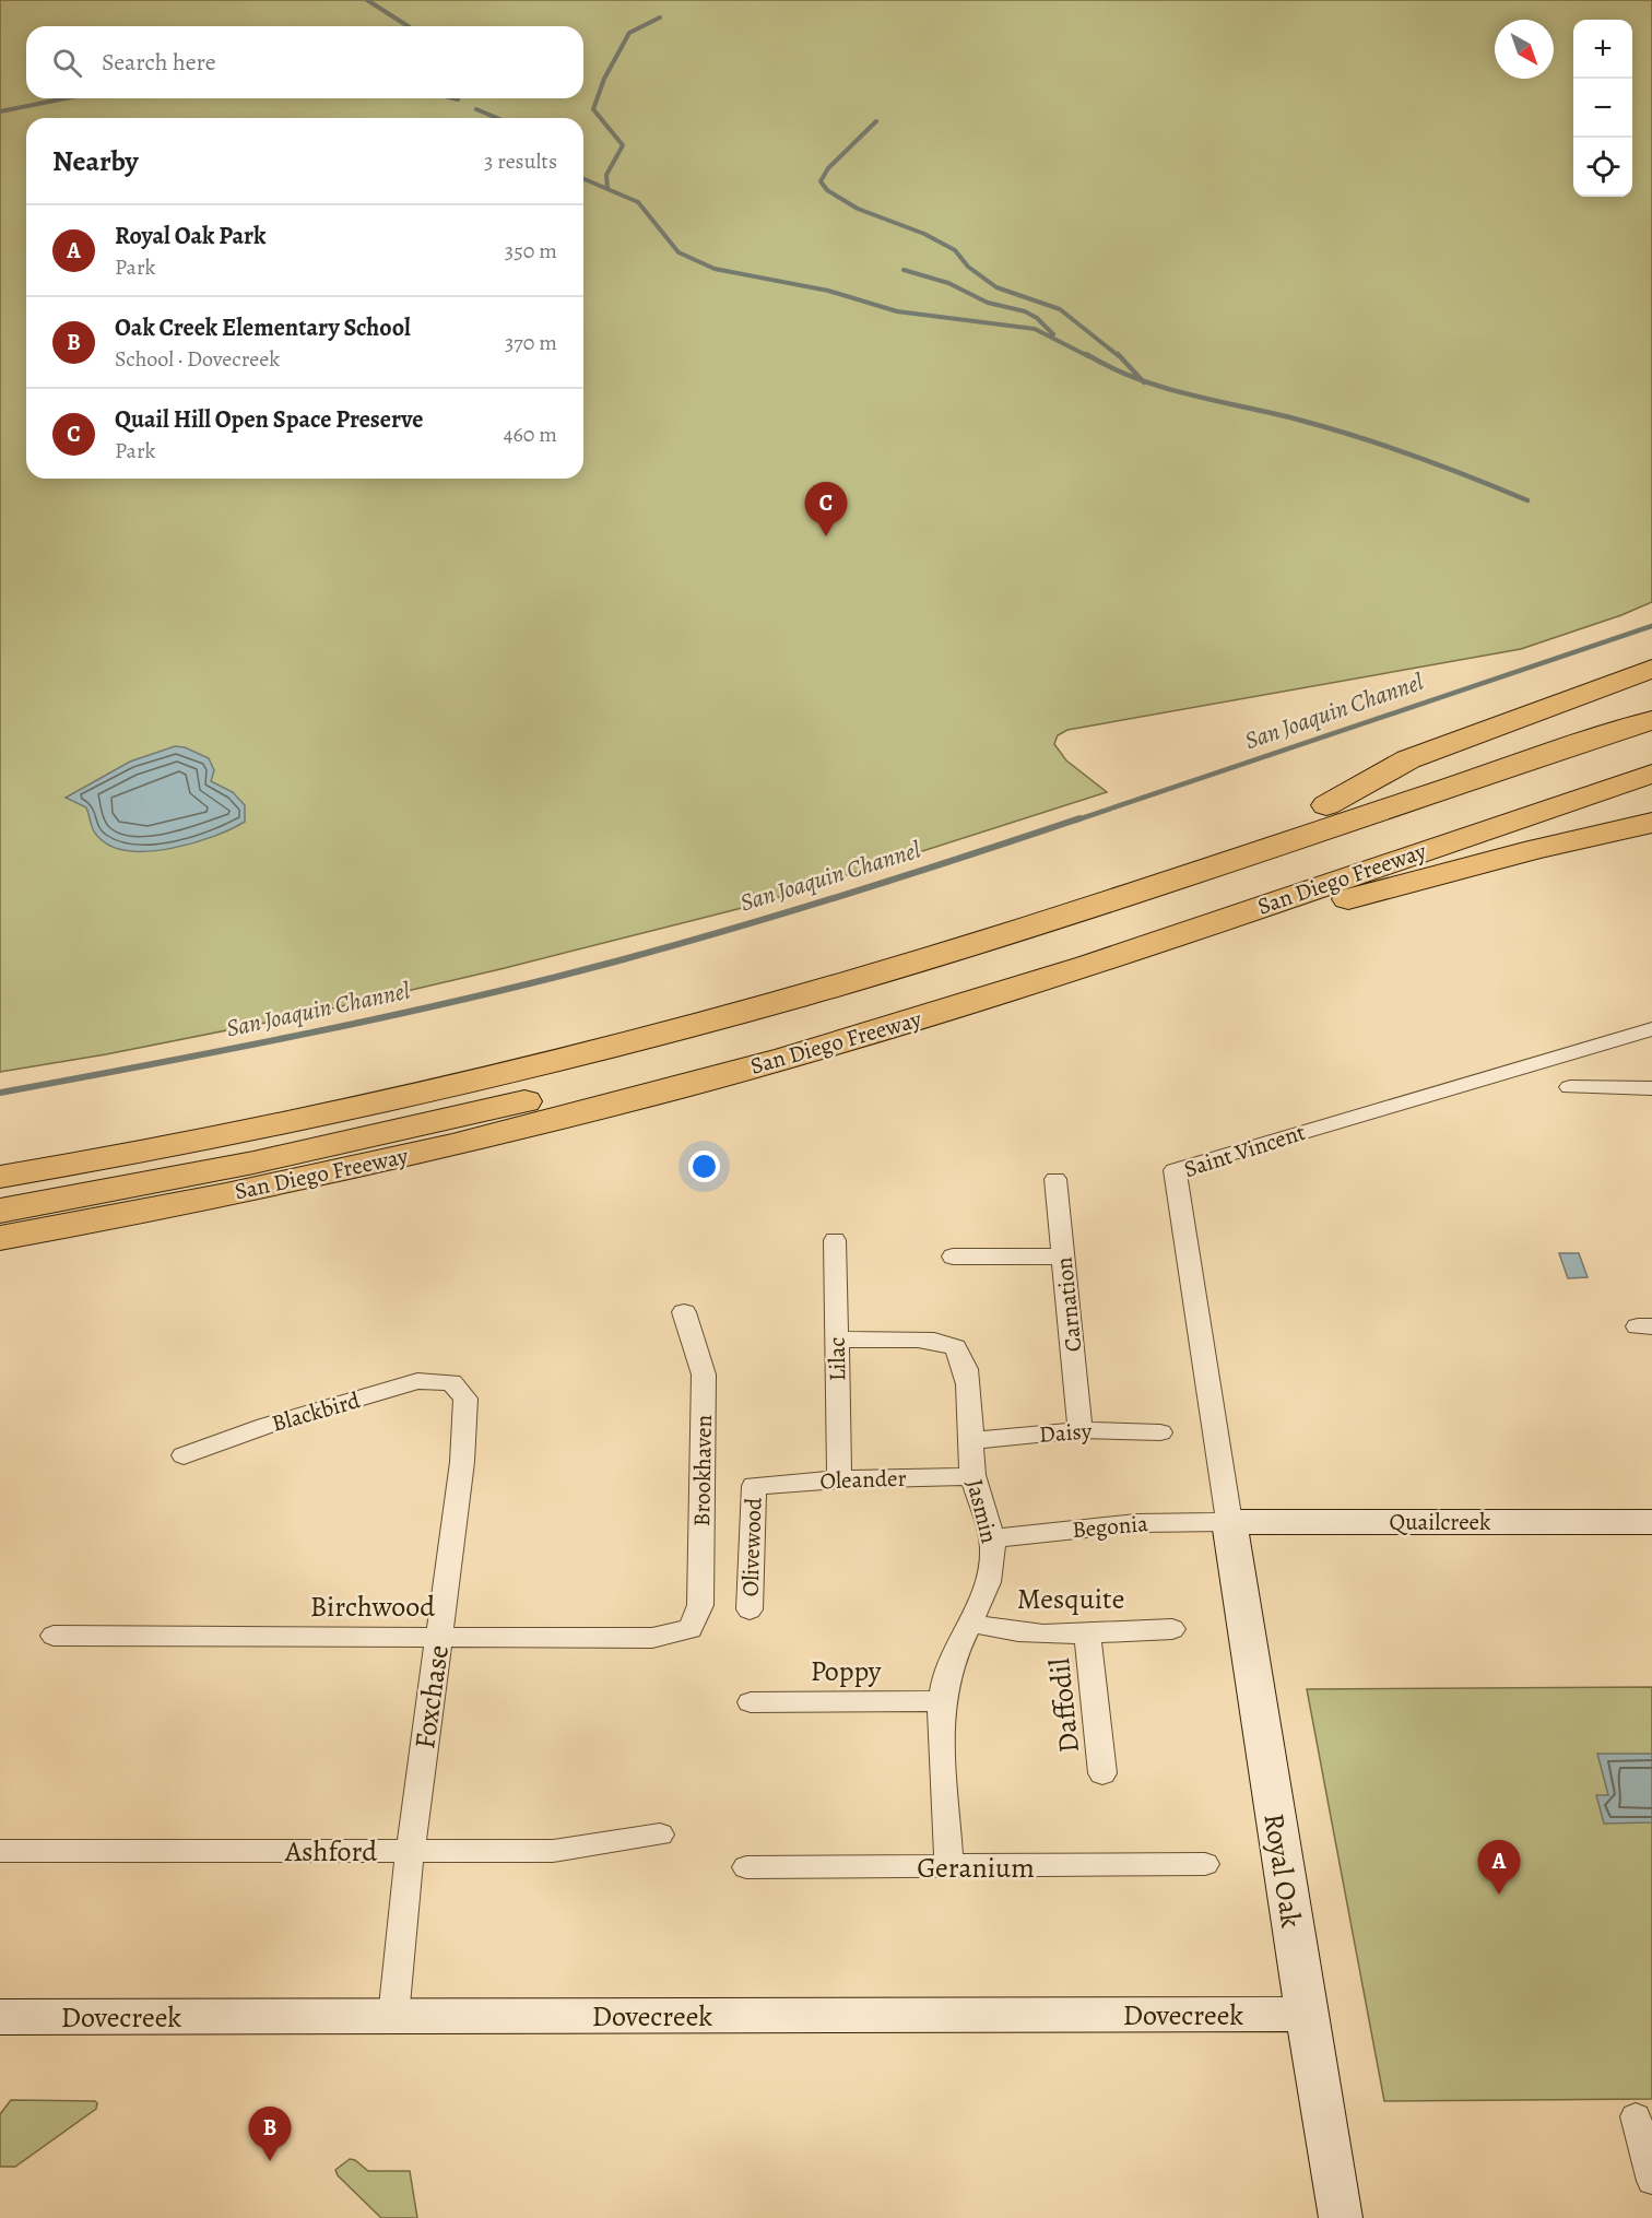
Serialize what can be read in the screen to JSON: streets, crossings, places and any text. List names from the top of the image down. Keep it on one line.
{"streets":{"highway":["San Diego Freeway"],"street":["Saint Vincent","Carnation","Lilac","Blackbird","Daisy","Brookhaven","Oleander","Jasmin","Quailcreek","Begonia","Olivewood","Mesquite","Birchwood","Poppy","Foxchase","Daffodil","Ashford","Geranium","Royal Oak","Dovecreek"]},"crossings":[["Saint Vincent","Quailcreek"],["Saint Vincent","Begonia"],["Saint Vincent","Royal Oak"],["Carnation","Daisy"],["Lilac","Oleander"],["Lilac","Jasmin"],["Blackbird","Foxchase"],["Daisy","Jasmin"],["Brookhaven","Birchwood"],["Oleander","Jasmin"],["Oleander","Olivewood"],["Jasmin","Begonia"],["Jasmin","Mesquite"],["Jasmin","Poppy"],["Jasmin","Geranium"],["Quailcreek","Begonia"],["Quailcreek","Royal Oak"],["Begonia","Royal Oak"],["Mesquite","Daffodil"],["Birchwood","Foxchase"],["Foxchase","Ashford"],["Foxchase","Dovecreek"],["Royal Oak","Dovecreek"]],"water":["San Joaquin Channel"],"north":"bottom right","page":{"map_buttons":["+","−"],"search":"Search here","heading":["Nearby","3 results"],"list":[{"mark":"A","name":"Royal Oak Park","note":"Park","value":"350 m"},{"mark":"B","name":"Oak Creek Elementary School","note":"School · Dovecreek","value":"370 m"},{"mark":"C","name":"Quail Hill Open Space Preserve","note":"Park","value":"460 m"}],"pins":["C","A","B"]}}
